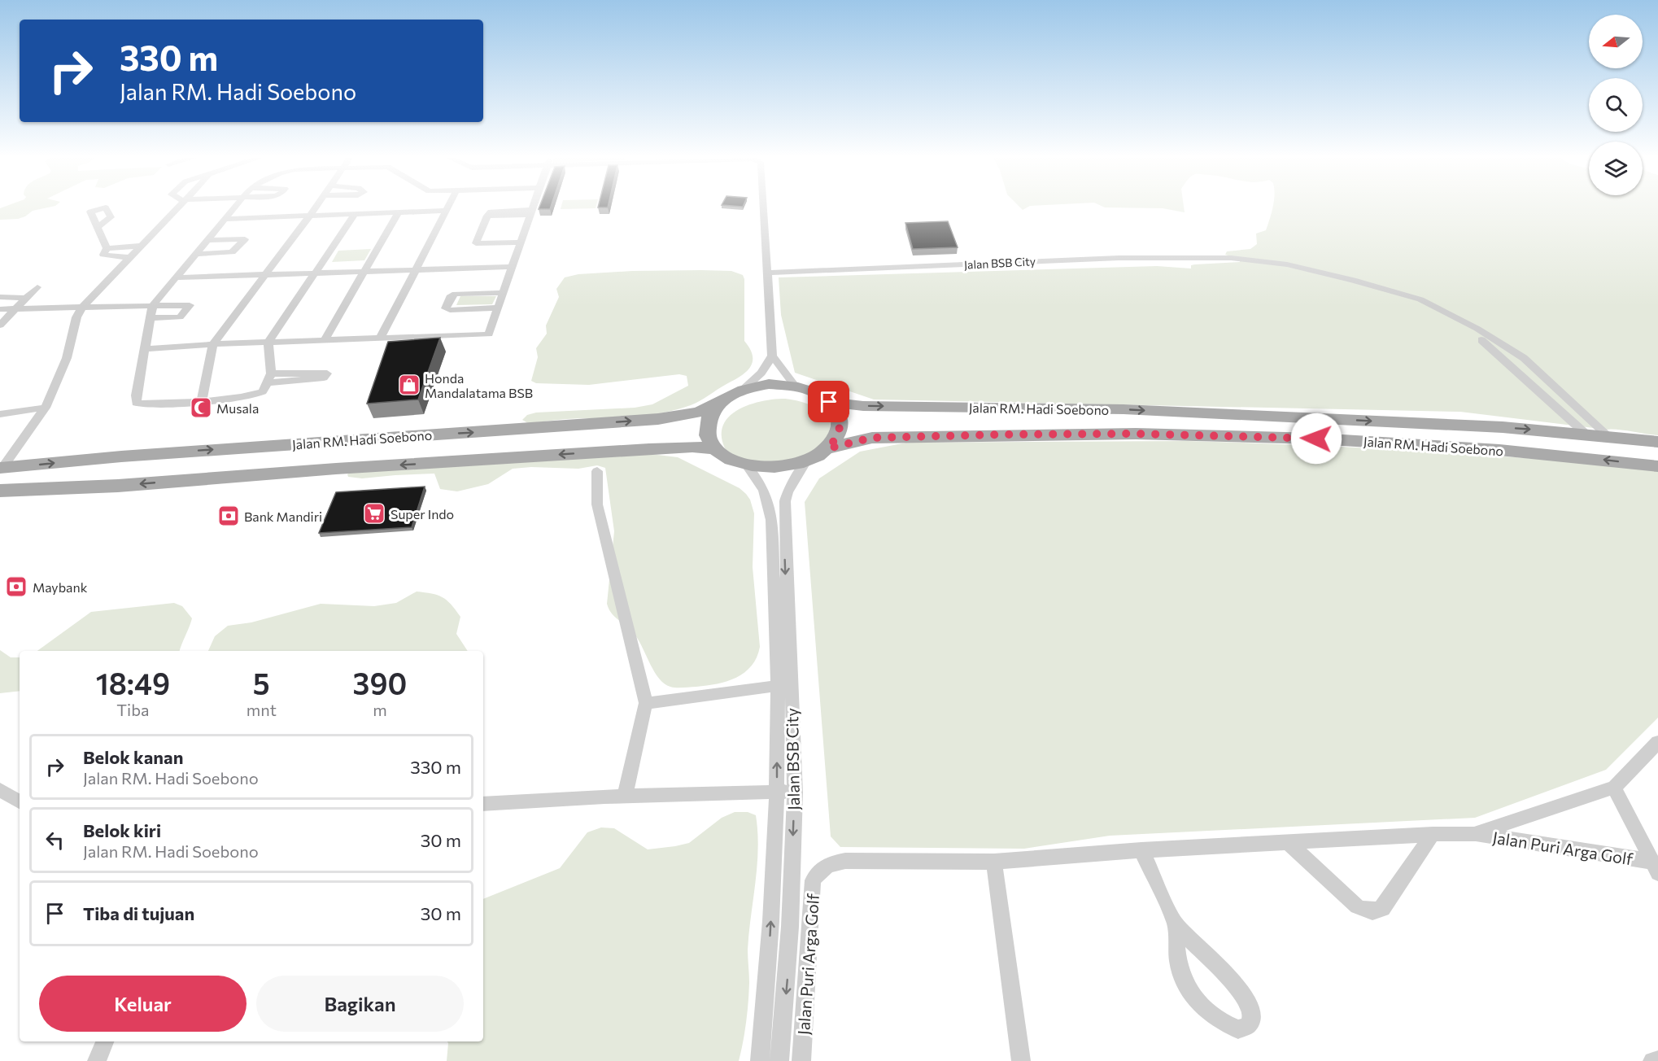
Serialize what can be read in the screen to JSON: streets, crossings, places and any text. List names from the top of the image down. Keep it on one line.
{"streets":{"main road":["Jalan RM. Hadi Soebono"],"street":["Jalan BSB City","Jalan Puri Arga Golf"]},"crossings":[["Jalan BSB City","Jalan RM. Hadi Soebono"]],"places":{"shop":["Honda Mandalatama BSB"],"mosque":["Musala"],"supermarket":["Super Indo"],"bank":["Bank Mandiri","Maybank"]},"north":"left","page":{"turn":["330 m","Jalan RM. Hadi Soebono"],"eta":["18:49","Tiba","5","mnt","390","m"],"list":[{"name":"Belok kanan","note":"Jalan RM. Hadi Soebono","value":"330 m"},{"name":"Belok kiri","note":"Jalan RM. Hadi Soebono","value":"30 m"},{"name":"Tiba di tujuan","value":"30 m"}],"buttons":["Keluar","Bagikan"]}}
